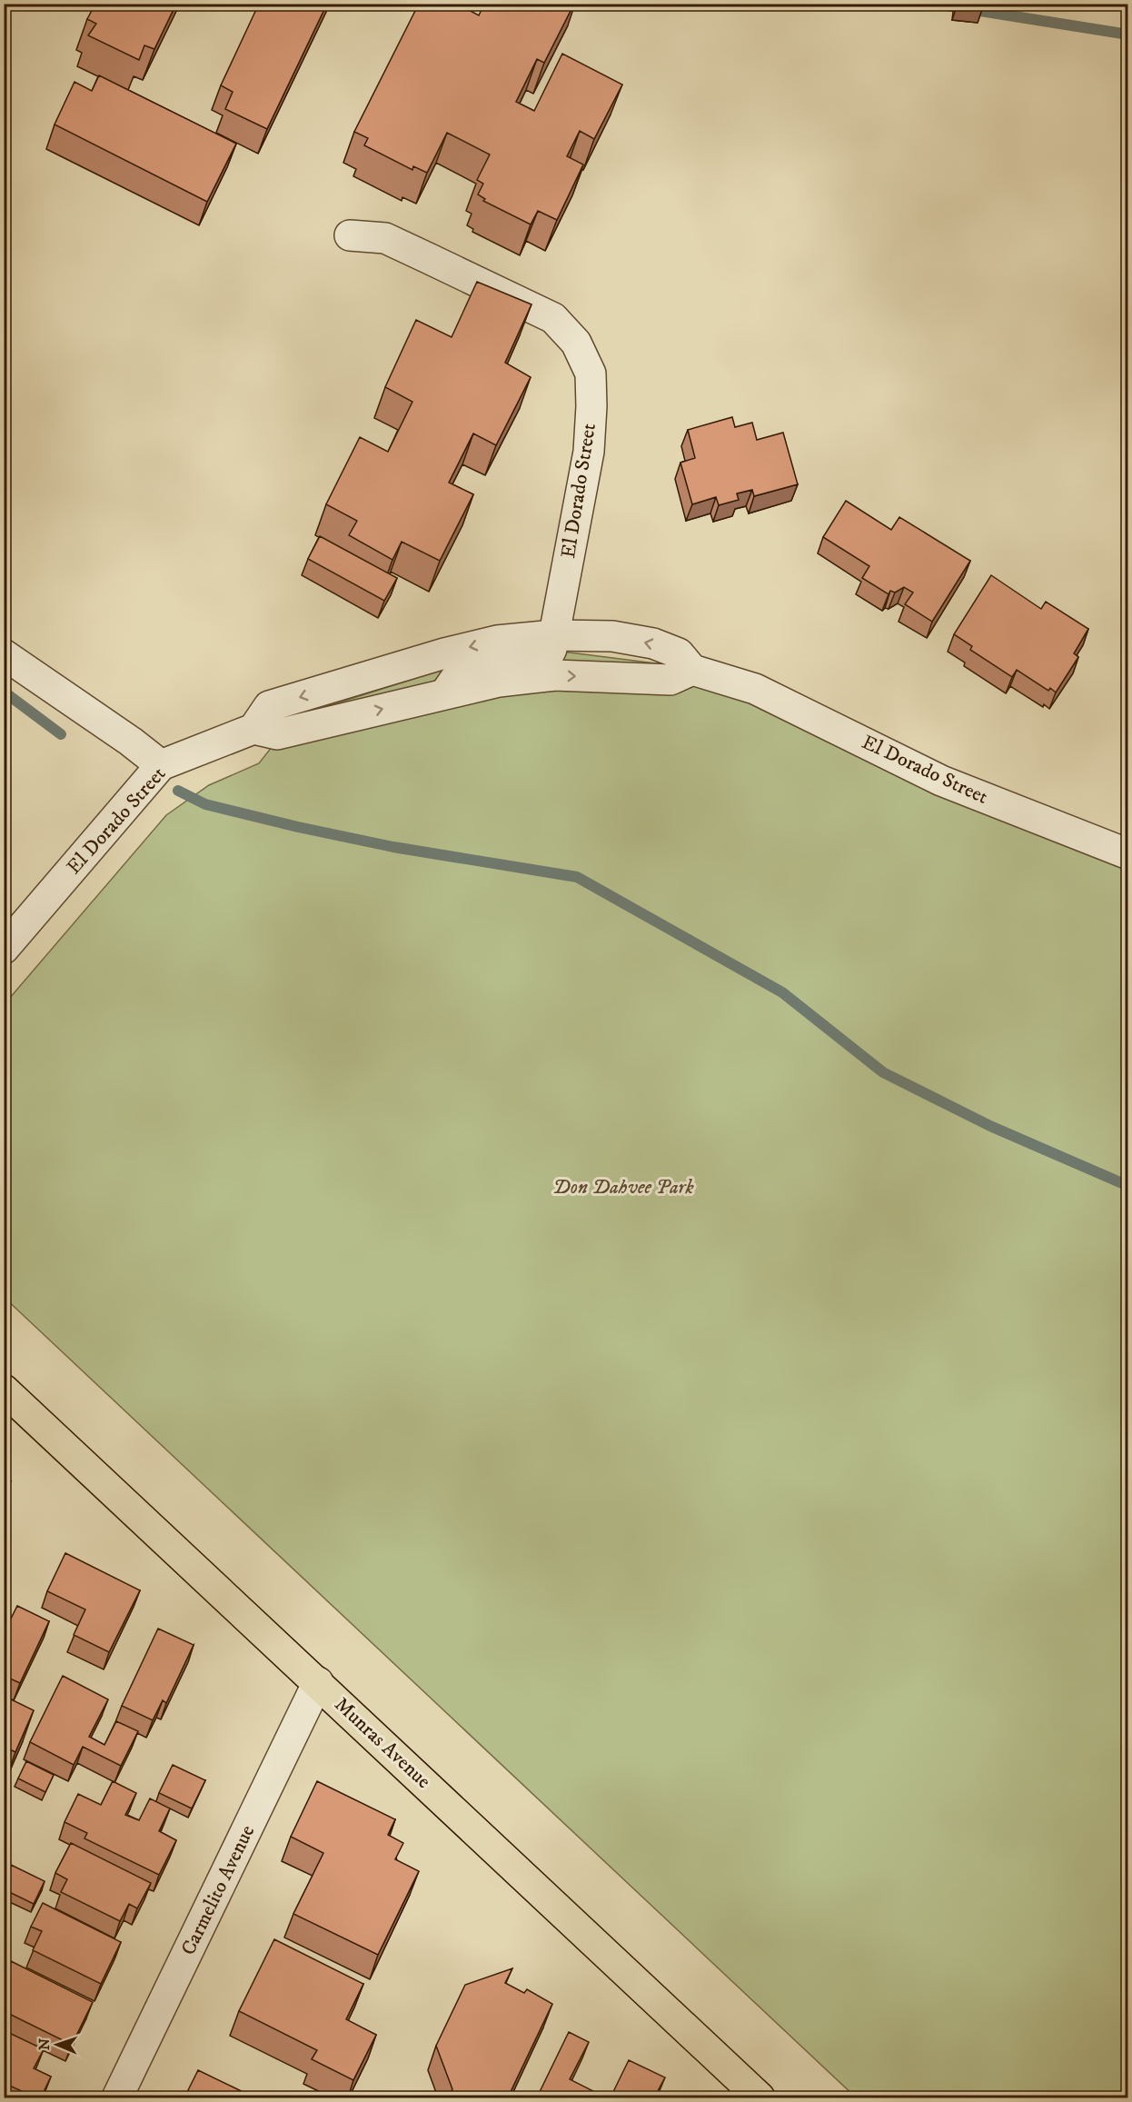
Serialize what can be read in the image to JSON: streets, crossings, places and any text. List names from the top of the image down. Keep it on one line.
{"streets":{"main road":["Munras Avenue"],"street":["El Dorado Street","Carmelito Avenue"]},"crossings":[["Munras Avenue","Carmelito Avenue"]],"parks":["Don Dahvee Park"],"north":"left"}
